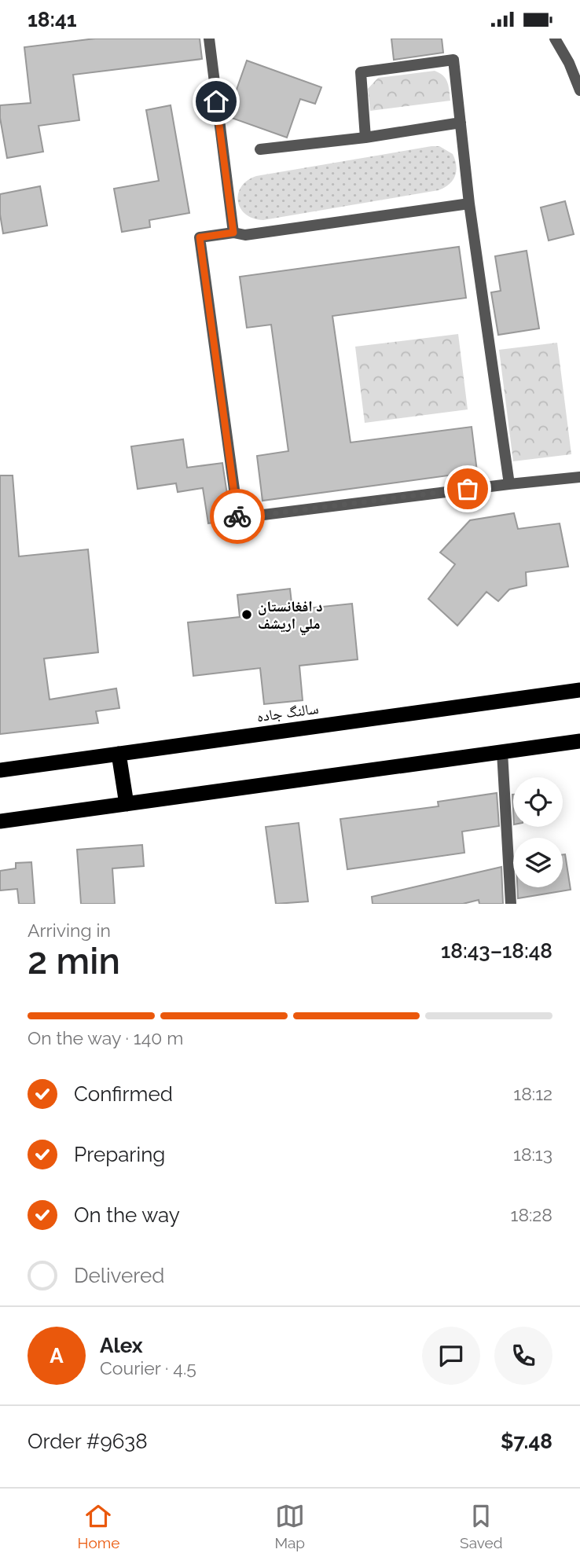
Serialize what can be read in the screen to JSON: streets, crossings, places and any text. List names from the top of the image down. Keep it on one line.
{"streets":{"highway":["سالنگ جاده"]},"places":["د افغانستان ملي اریشف"],"page":{"status":"18:41","heading":["2 min","Arriving in","18:43–18:48"],"panel":["Alex","Courier · 4.5","Order #9638","$7.48"],"bar":"On the way · 140 m","list":[["Confirmed","18:12"],["Preparing","18:13"],["On the way","18:28"],"Delivered"],"round":"A","tabs":["Home","Map","Saved"]}}
